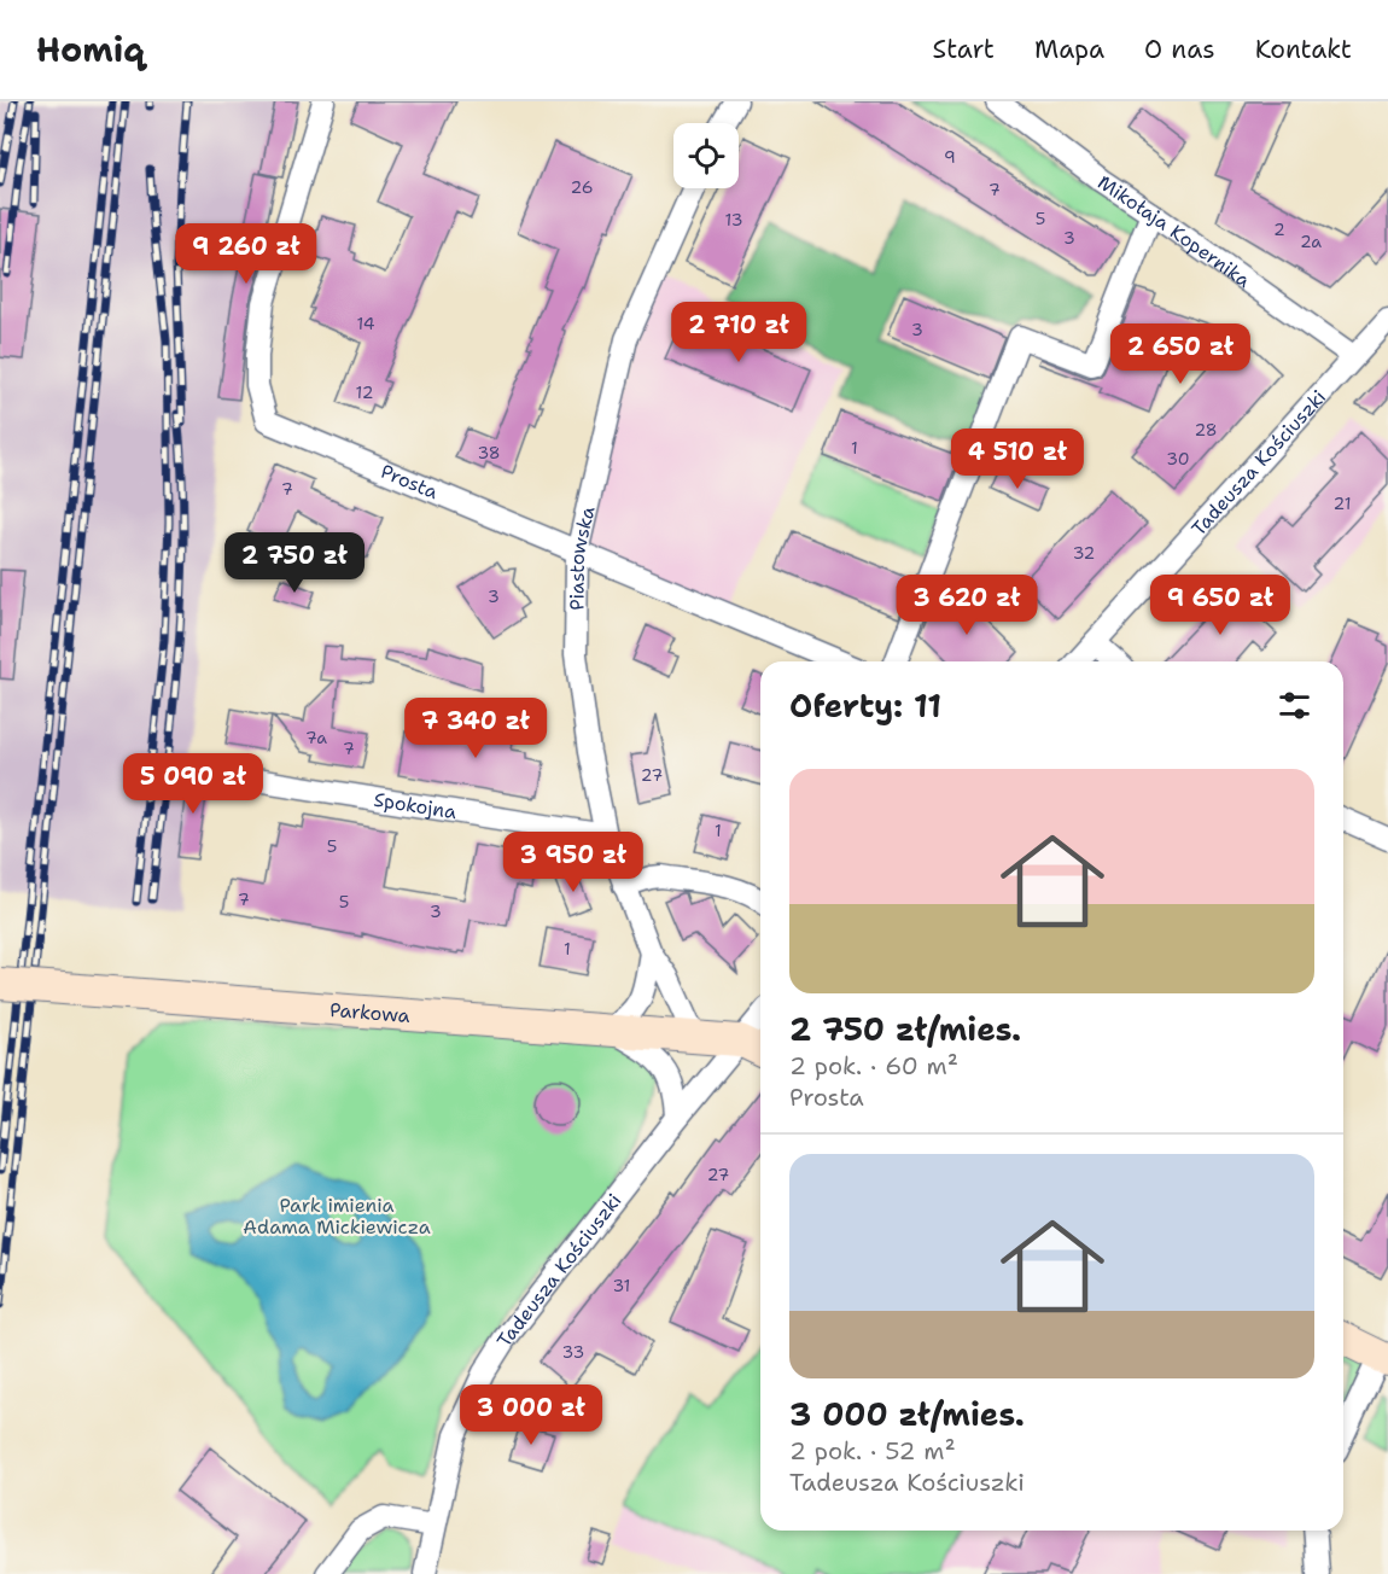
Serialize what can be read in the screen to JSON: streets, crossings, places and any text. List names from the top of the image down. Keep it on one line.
{"streets":{"street":["Mikołaja Kopernika","Tadeusza Kościuszki","Prosta","Piastowska","Spokojna","Parkowa"]},"crossings":[["Mikołaja Kopernika","Tadeusza Kościuszki"],["Tadeusza Kościuszki","Parkowa"],["Prosta","Piastowska"],["Piastowska","Spokojna"],["Piastowska","Parkowa"]],"parks":["Park imienia Adama Mickiewicza"],"house_numbers":["9","26","7","5","13","2","3","2a","14","3","12","28","1","38","30","7","21","32","3","7a","7","27","1","5","7","5","3","1","27","31","33"],"page":{"header":"Homiq","nav":["Start","Mapa","O nas","Kontakt"],"price":["9 260 zł","2 710 zł","2 650 zł","4 510 zł","2 750 zł","3 620 zł","9 650 zł","7 340 zł","5 090 zł","3 950 zł","3 000 zł"],"heading":"Oferty: 11","list":[{"name":"2 750 zł/mies.","note":"2 pok. · 60 m² · Prosta"},{"name":"3 000 zł/mies.","note":"2 pok. · 52 m² · Tadeusza Kościuszki"}]}}
